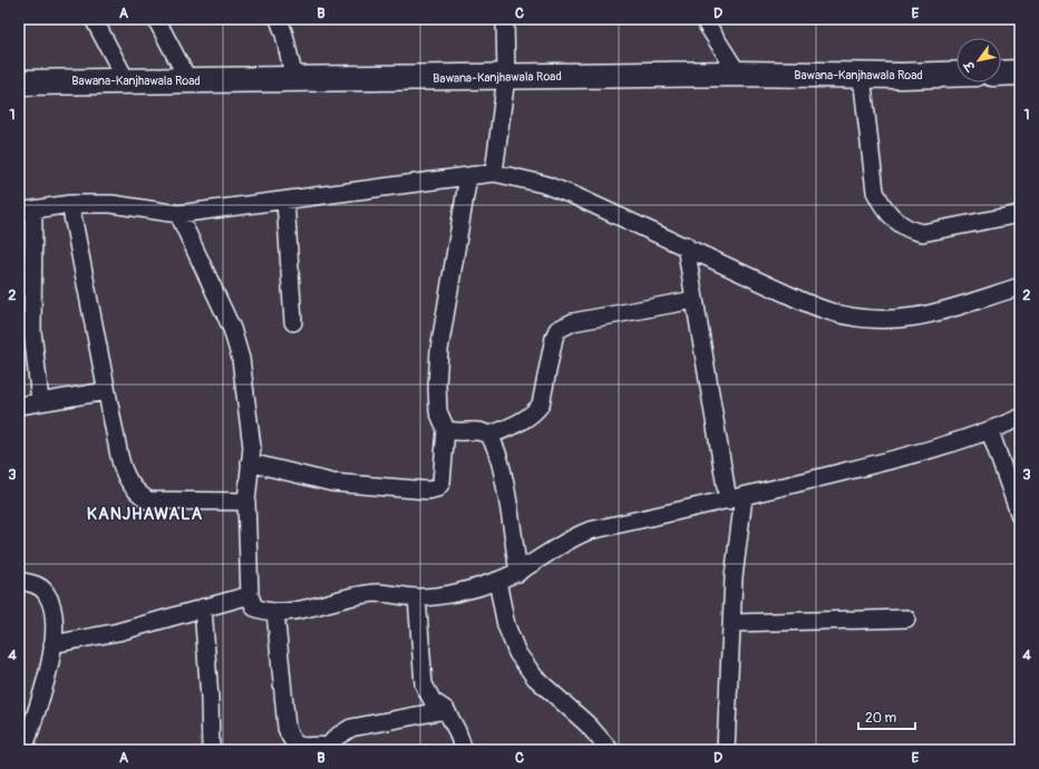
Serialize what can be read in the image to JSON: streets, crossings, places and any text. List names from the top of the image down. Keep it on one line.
{"streets":{"main road":["Bawana-Kanjhawala Road"]},"districts":["KANJHAWALA"],"scale_bar":"20 m","north":"bottom left","grid":{"columns":["A","B","C","D","E"],"rows":["1","2","3","4"]}}
